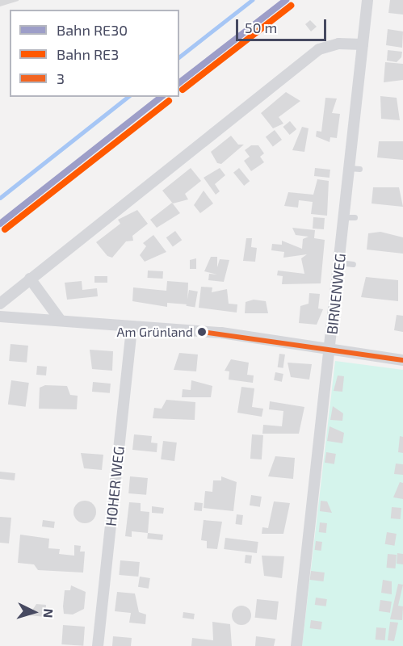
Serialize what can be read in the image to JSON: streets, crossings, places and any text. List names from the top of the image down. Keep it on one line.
{"streets":{"street":["BIRNENWEG","HOHER WEG"]},"places":["Am Grünland"],"lines":["rail line RE30","rail line RE3","transit line 3"],"legend":["Bahn RE30","Bahn RE3","3"],"scale_bar":"50 m","north":"right"}
